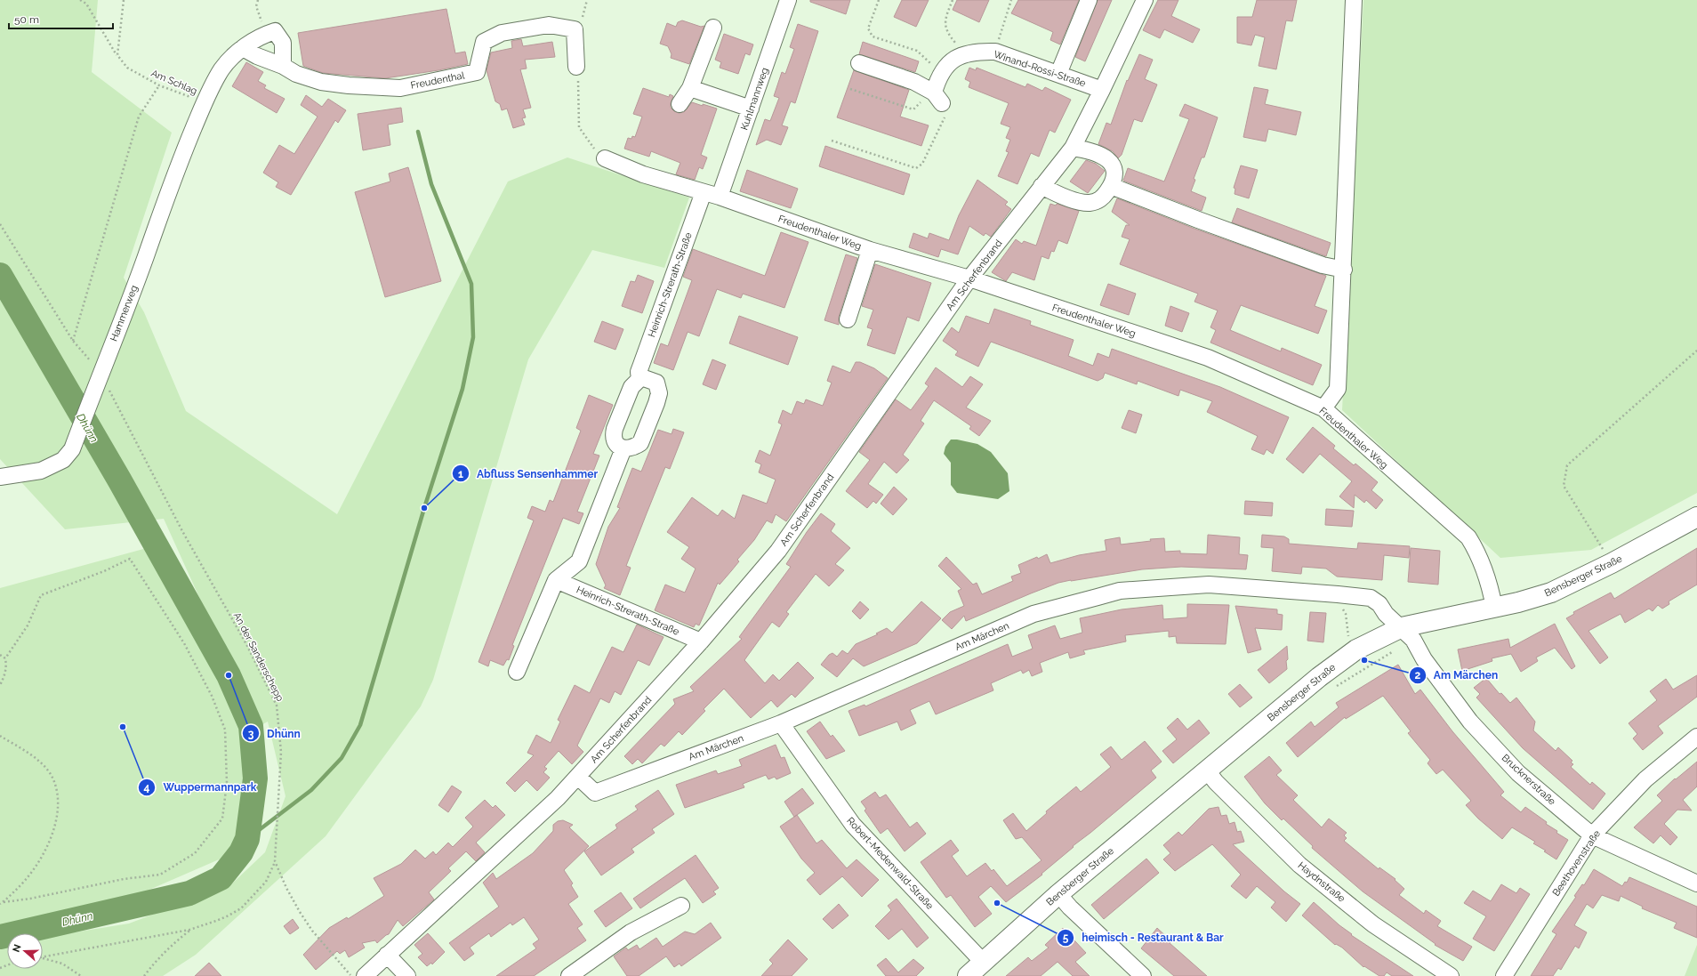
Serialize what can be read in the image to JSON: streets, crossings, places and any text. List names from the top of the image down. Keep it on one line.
{"streets":{"main road":["Bensberger Straße"],"street":["Winand-Rossi-Straße","Freudenthal","Kuhlmannweg","Freudenthaler Weg","Am Scherfenbrand","Heinrich-Strerath-Straße","Hammerweg","Am Märchen","Brucknerstraße","Robert-Medenwald-Straße","Beethovenstraße","Haydnstraße"],"path":["Am Schlag","An der Sanderschepp"]},"crossings":[["Winand-Rossi-Straße","Am Scherfenbrand"],["Am Schlag","Hammerweg"],["Kuhlmannweg","Freudenthaler Weg"],["Freudenthaler Weg","Am Scherfenbrand"],["Freudenthaler Weg","Heinrich-Strerath-Straße"],["Freudenthaler Weg","Bensberger Straße"],["Am Scherfenbrand","Heinrich-Strerath-Straße"],["Am Scherfenbrand","Am Märchen"],["Hammerweg","An der Sanderschepp"],["Bensberger Straße","Am Märchen"],["Bensberger Straße","Brucknerstraße"],["Bensberger Straße","Robert-Medenwald-Straße"],["Bensberger Straße","Haydnstraße"],["Am Märchen","Brucknerstraße"],["Am Märchen","Robert-Medenwald-Straße"],["Brucknerstraße","Beethovenstraße"]],"water":["Dhünn"],"places":["Abfluss Sensenhammer","Am Märchen","Dhünn","Wuppermannpark","heimisch - Restaurant & Bar"],"scale_bar":"50 m","north":"left"}
